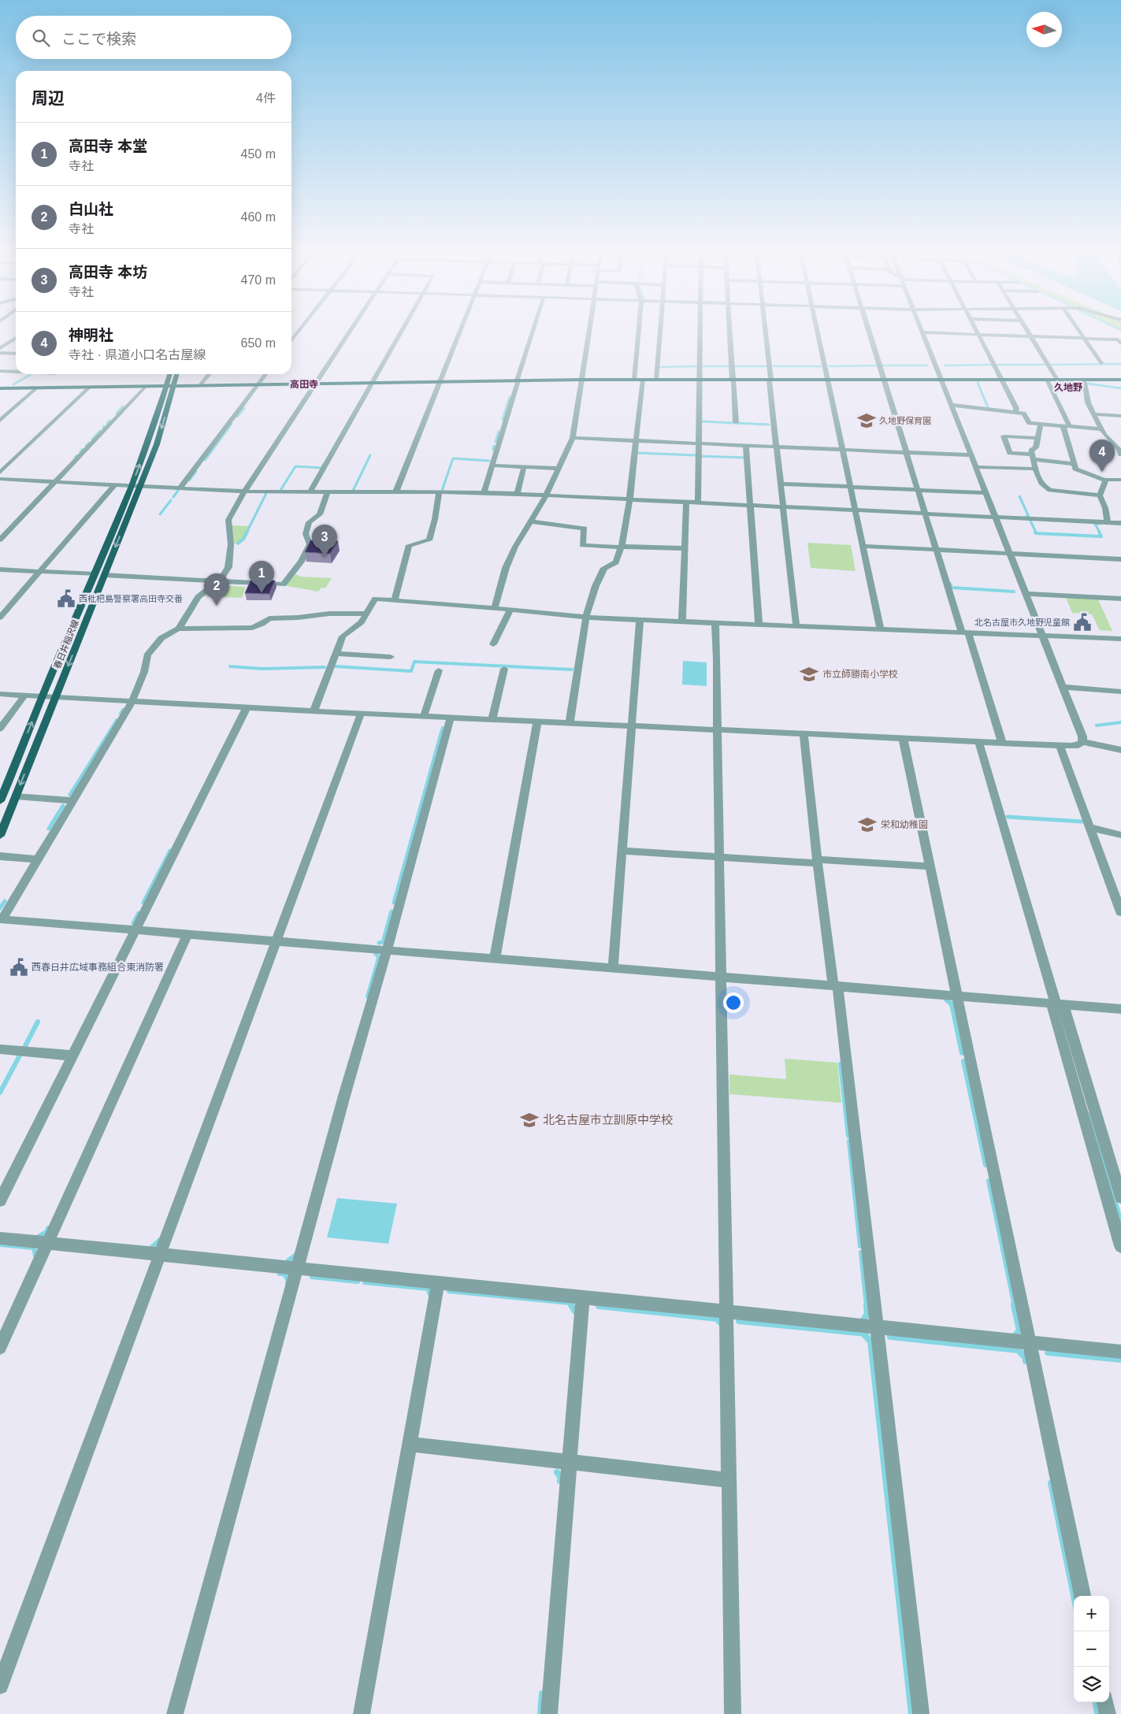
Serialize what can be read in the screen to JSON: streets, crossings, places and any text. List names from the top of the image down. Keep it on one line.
{"streets":{"main road":["春日井稲沢線"]},"districts":["高田寺","久地野"],"places":{"school or university":["久地野保育園","市立師勝南小学校","栄和幼稚園","北名古屋市立訓原中学校"],"public building":["西枇杷島警察署高田寺交番","北名古屋市久地野児童館","西春日井広域事務組合東消防署"]},"north":"left","page":{"search":"ここで検索","heading":["周辺","4件"],"list":[{"mark":"1","name":"高田寺 本堂","note":"寺社","value":"450 m"},{"mark":"2","name":"白山社","note":"寺社","value":"460 m"},{"mark":"3","name":"高田寺 本坊","note":"寺社","value":"470 m"},{"mark":"4","name":"神明社","note":"寺社 · 県道小口名古屋線","value":"650 m"}],"pins":["4","3","1","2"],"map_buttons":["+","−"]}}
